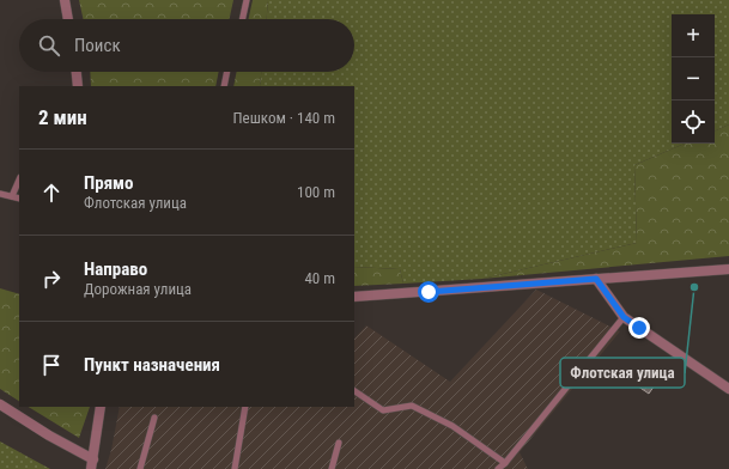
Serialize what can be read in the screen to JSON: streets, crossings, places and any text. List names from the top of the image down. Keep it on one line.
{"places":["Флотская улица"],"page":{"map_buttons":["+","−"],"search":"Поиск","heading":["2 мин","Пешком · 140 m"],"list":[["Прямо","Флотская улица","100 m"],["Направо","Дорожная улица","40 m"],"Пункт назначения"]}}
